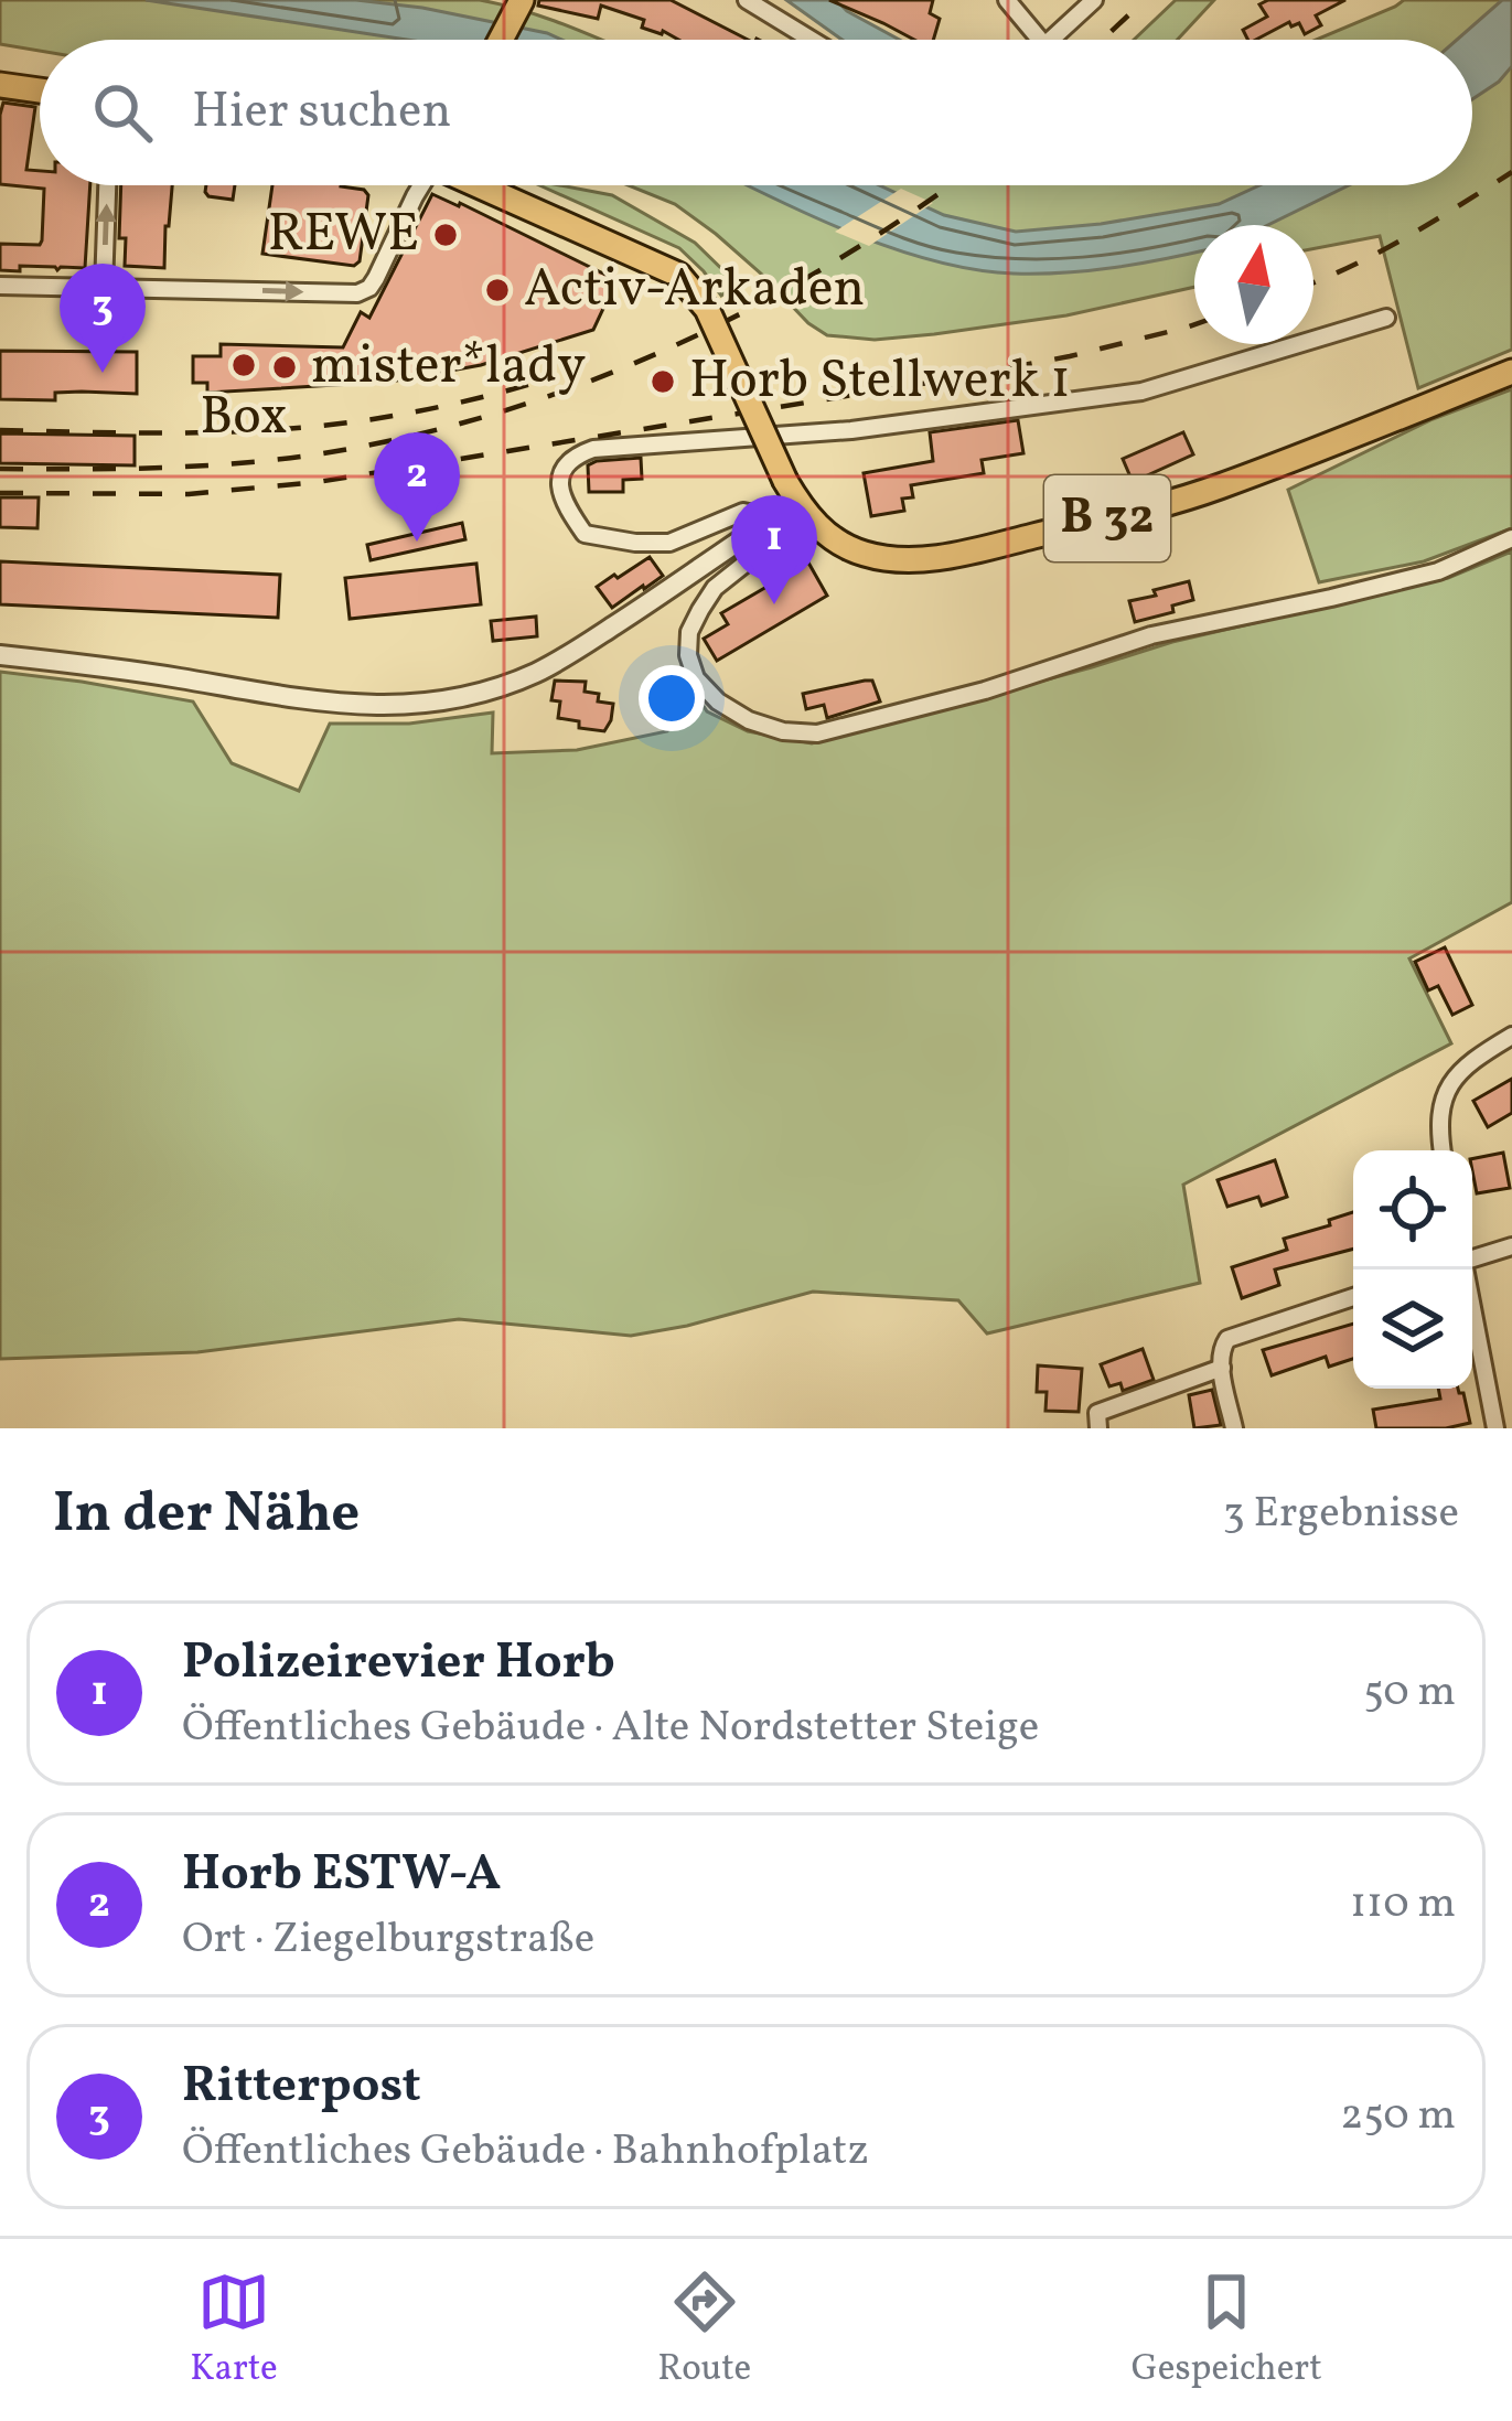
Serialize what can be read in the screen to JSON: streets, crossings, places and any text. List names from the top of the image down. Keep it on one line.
{"streets":{"main road":["B 32"]},"places":["REWE","Activ-Arkaden","Box","mister*lady","Horb Stellwerk 1"],"north":"top","page":{"search":"Hier suchen","pins":["3","2","1"],"heading":["In der Nähe","3 Ergebnisse"],"list":[{"mark":"1","name":"Polizeirevier Horb","note":"Öffentliches Gebäude · Alte Nordstetter Steige","value":"50 m"},{"mark":"2","name":"Horb ESTW-A","note":"Ort · Ziegelburgstraße","value":"110 m"},{"mark":"3","name":"Ritterpost","note":"Öffentliches Gebäude · Bahnhofplatz","value":"250 m"}],"nav":["Karte","Route","Gespeichert"]}}
